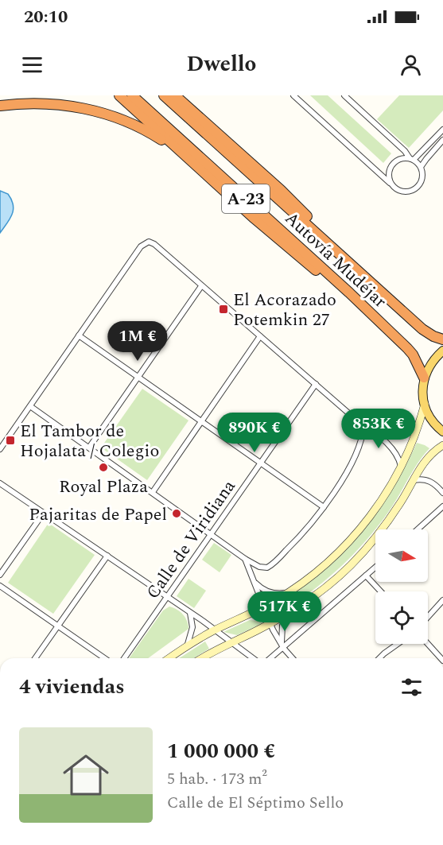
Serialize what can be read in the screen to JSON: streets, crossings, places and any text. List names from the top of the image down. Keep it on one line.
{"streets":{"highway":["A-23","Autovía Mudéjar"],"street":["Calle de Viridiana"]},"crossings":[["A-23","Autovía Mudéjar"]],"places":{"transit":["El Acorazado Potemkin 27","El Tambor de Hojalata / Colegio"],"other":["Royal Plaza","Pajaritas de Papel"]},"north":"right","page":{"status":"20:10","header":"Dwello","price":["1M €","853K €","890K €","517K €"],"heading":"4 viviendas","list":[{"name":"1 000 000 €","note":"5 hab. · 173 m² · Calle de El Séptimo Sello"}]}}
